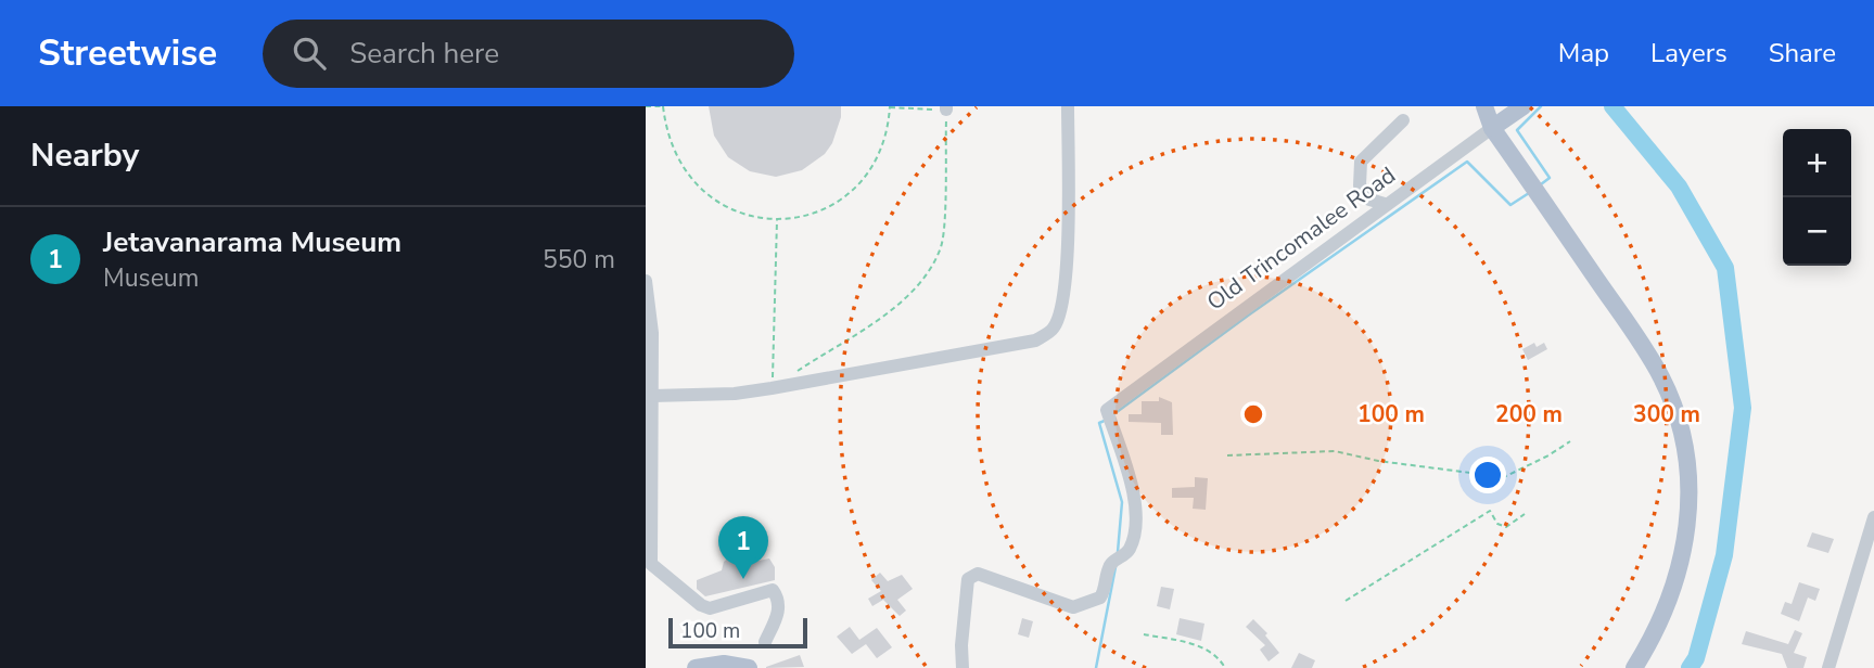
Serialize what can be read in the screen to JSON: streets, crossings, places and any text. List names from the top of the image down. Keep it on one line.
{"streets":{"main road":["Old Trincomalee Road"]},"scale_bar":"100 m","page":{"header":"Streetwise","search":"Search here","nav":["Map","Layers","Share"],"heading":"Nearby","map_buttons":["+","−"],"list":[{"mark":"1","name":"Jetavanarama Museum","note":"Museum","value":"550 m"}],"pins":"1","scale":"100 m"},"rings":["100 m","200 m","300 m"]}
